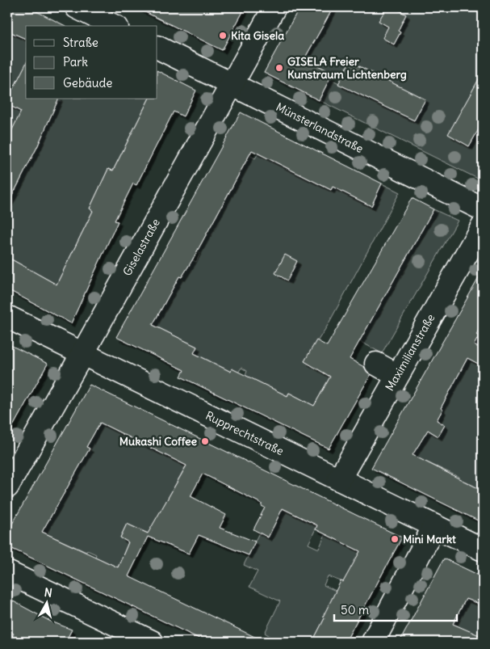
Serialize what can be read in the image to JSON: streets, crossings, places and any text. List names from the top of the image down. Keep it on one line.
{"streets":{"street":["Münsterlandstraße","Giselastraße","Maximilianstraße","Rupprechtstraße"]},"crossings":[["Münsterlandstraße","Giselastraße"],["Giselastraße","Rupprechtstraße"],["Maximilianstraße","Rupprechtstraße"]],"places":["Kita Gisela","GISELA Freier Kunstraum Lichtenberg","Mukashi Coffee","Mini Markt"],"legend":["Straße","Park","Gebäude"],"scale_bar":"50 m","north":"top"}
